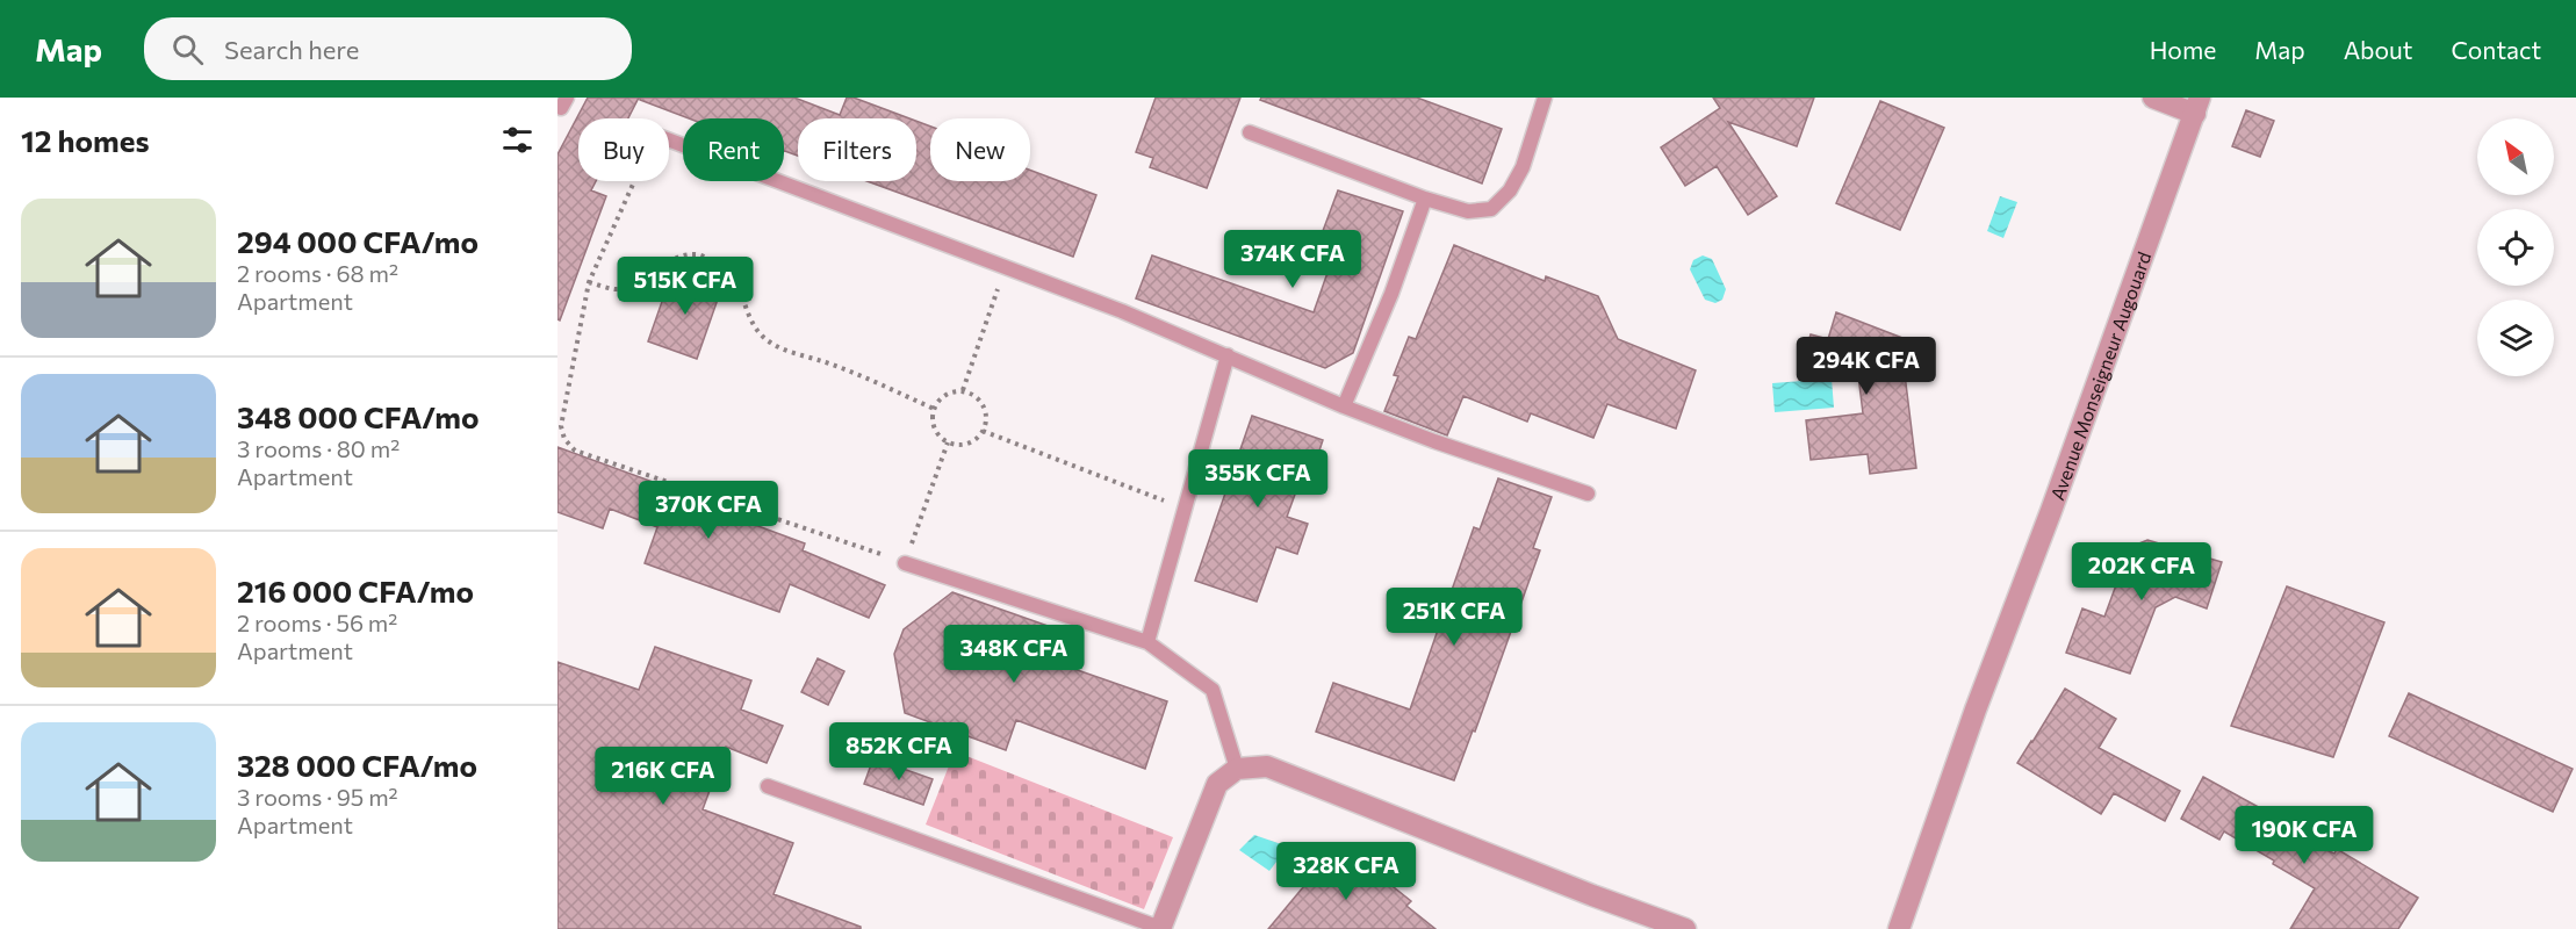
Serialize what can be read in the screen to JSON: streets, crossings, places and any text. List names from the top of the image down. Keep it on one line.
{"streets":{"street":["Avenue Monseigneur Augouard"]},"north":"top left","page":{"header":"Map","search":"Search here","nav":["Home","Map","About","Contact"],"heading":"12 homes","chip":["Buy","Rent","Filters","New"],"list":[{"name":"294 000 CFA/mo","note":"2 rooms · 68 m² · Apartment"},{"name":"348 000 CFA/mo","note":"3 rooms · 80 m² · Apartment"},{"name":"216 000 CFA/mo","note":"2 rooms · 56 m² · Apartment"},{"name":"328 000 CFA/mo","note":"3 rooms · 95 m² · Apartment"}],"price":["374K CFA","515K CFA","294K CFA","355K CFA","370K CFA","202K CFA","251K CFA","348K CFA","852K CFA","216K CFA","190K CFA","328K CFA"]}}
